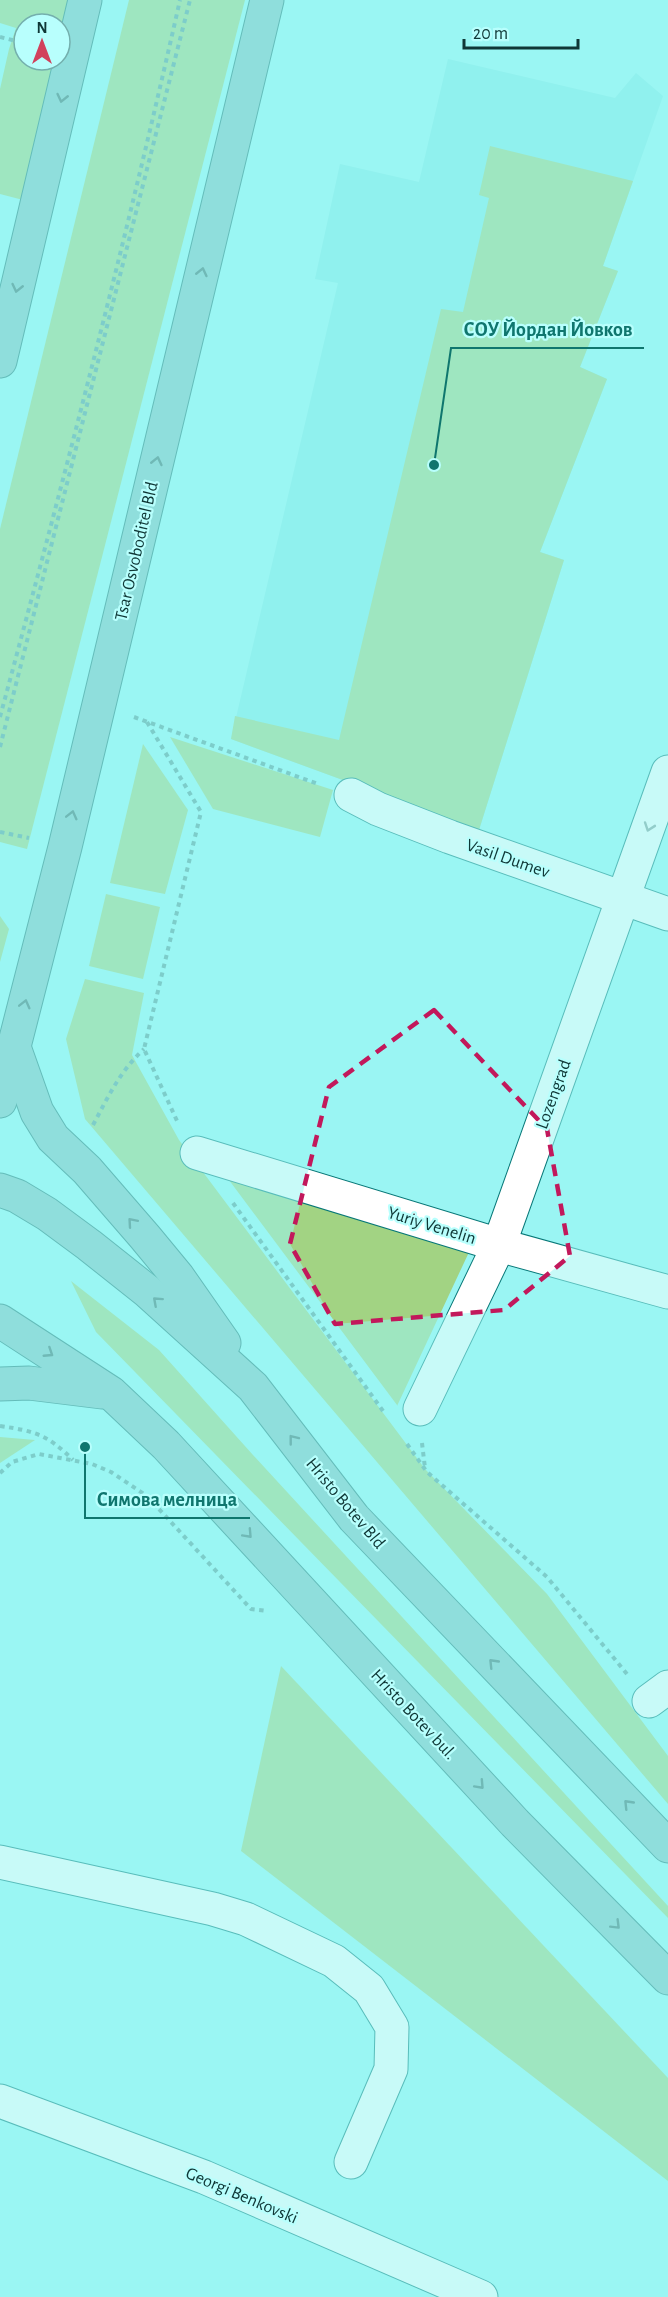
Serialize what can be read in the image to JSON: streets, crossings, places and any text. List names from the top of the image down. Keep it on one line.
{"streets":{"main road":["Tsar Osvoboditel Bld","Hristo Botev Bld","Hristo Botev bul."],"street":["Vasil Dumev","Lozengrad","Yuriy Venelin","Georgi Benkovski"]},"crossings":[["Vasil Dumev","Lozengrad"],["Lozengrad","Yuriy Venelin"]],"one_way":["Hristo Botev bul."],"places":["СОУ Йордан Йовков","Симова мелница"],"scale_bar":"20 m","north":"top"}
